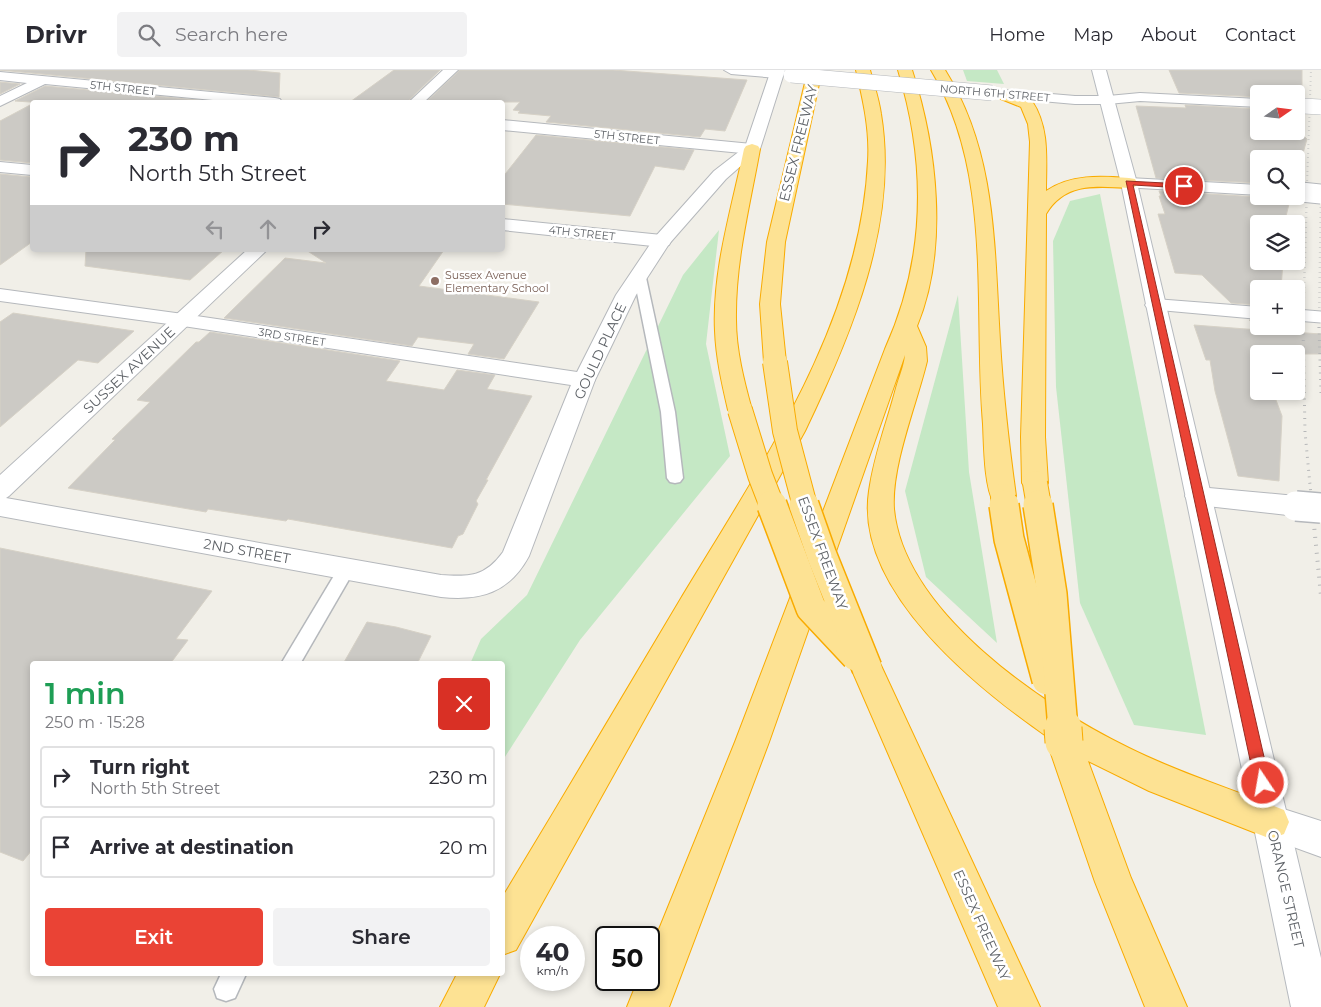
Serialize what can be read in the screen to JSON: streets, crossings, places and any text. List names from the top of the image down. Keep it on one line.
{"streets":{"highway":["ESSEX FREEWAY"],"street":["5TH STREET","NORTH 6TH STREET","4TH STREET","3RD STREET","GOULD PLACE","SUSSEX AVENUE","2ND STREET","ORANGE STREET"]},"crossings":[["5TH STREET","GOULD PLACE"],["NORTH 6TH STREET","ORANGE STREET"],["4TH STREET","GOULD PLACE"],["3RD STREET","GOULD PLACE"],["3RD STREET","SUSSEX AVENUE"],["GOULD PLACE","2ND STREET"]],"places":["Sussex Avenue Elementary School"],"north":"right","page":{"header":"Drivr","search":"Search here","nav":["Home","Map","About","Contact"],"map_buttons":["+","−"],"turn":["230 m","North 5th Street"],"heading":["1 min","250 m · 15:28"],"list":[{"name":"Turn right","note":"North 5th Street","value":"230 m"},{"name":"Arrive at destination","value":"20 m"}],"buttons":["Exit","Share"],"speed":"40 km/h","limit":"50"}}
